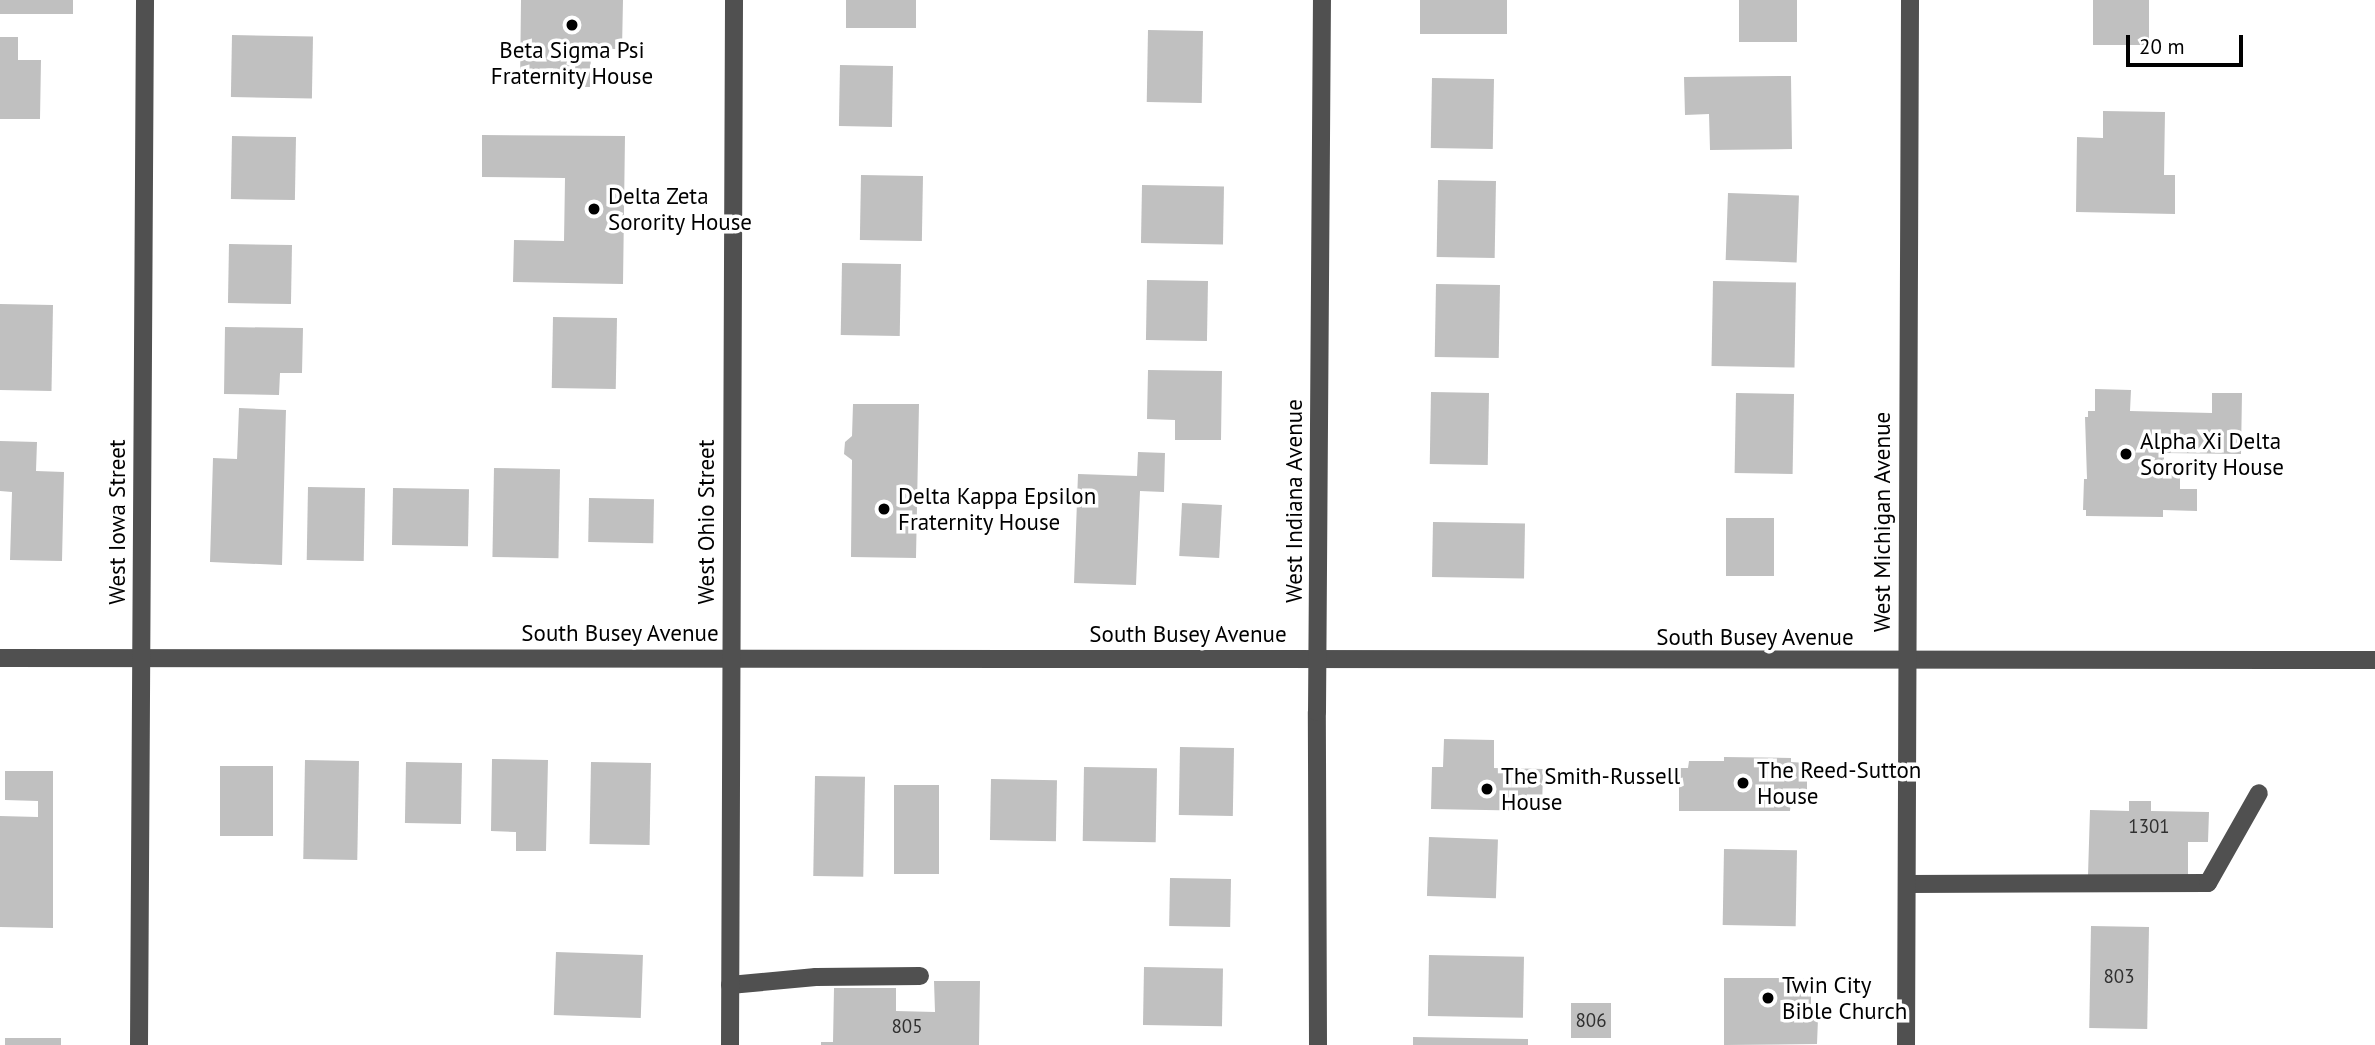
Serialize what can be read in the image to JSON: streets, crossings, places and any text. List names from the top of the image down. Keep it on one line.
{"streets":{"street":["West Indiana Avenue","West Iowa Street","West Ohio Street","West Michigan Avenue","South Busey Avenue"]},"crossings":[["West Indiana Avenue","South Busey Avenue"],["West Iowa Street","South Busey Avenue"],["West Ohio Street","South Busey Avenue"],["West Michigan Avenue","South Busey Avenue"]],"places":["Beta Sigma Psi Fraternity House","Delta Zeta Sorority House","Alpha Xi Delta Sorority House","Delta Kappa Epsilon Fraternity House","The Reed-Sutton House","The Smith-Russell House","Twin City Bible Church"],"house_numbers":["1301","803","806","805"],"scale_bar":"20 m"}
